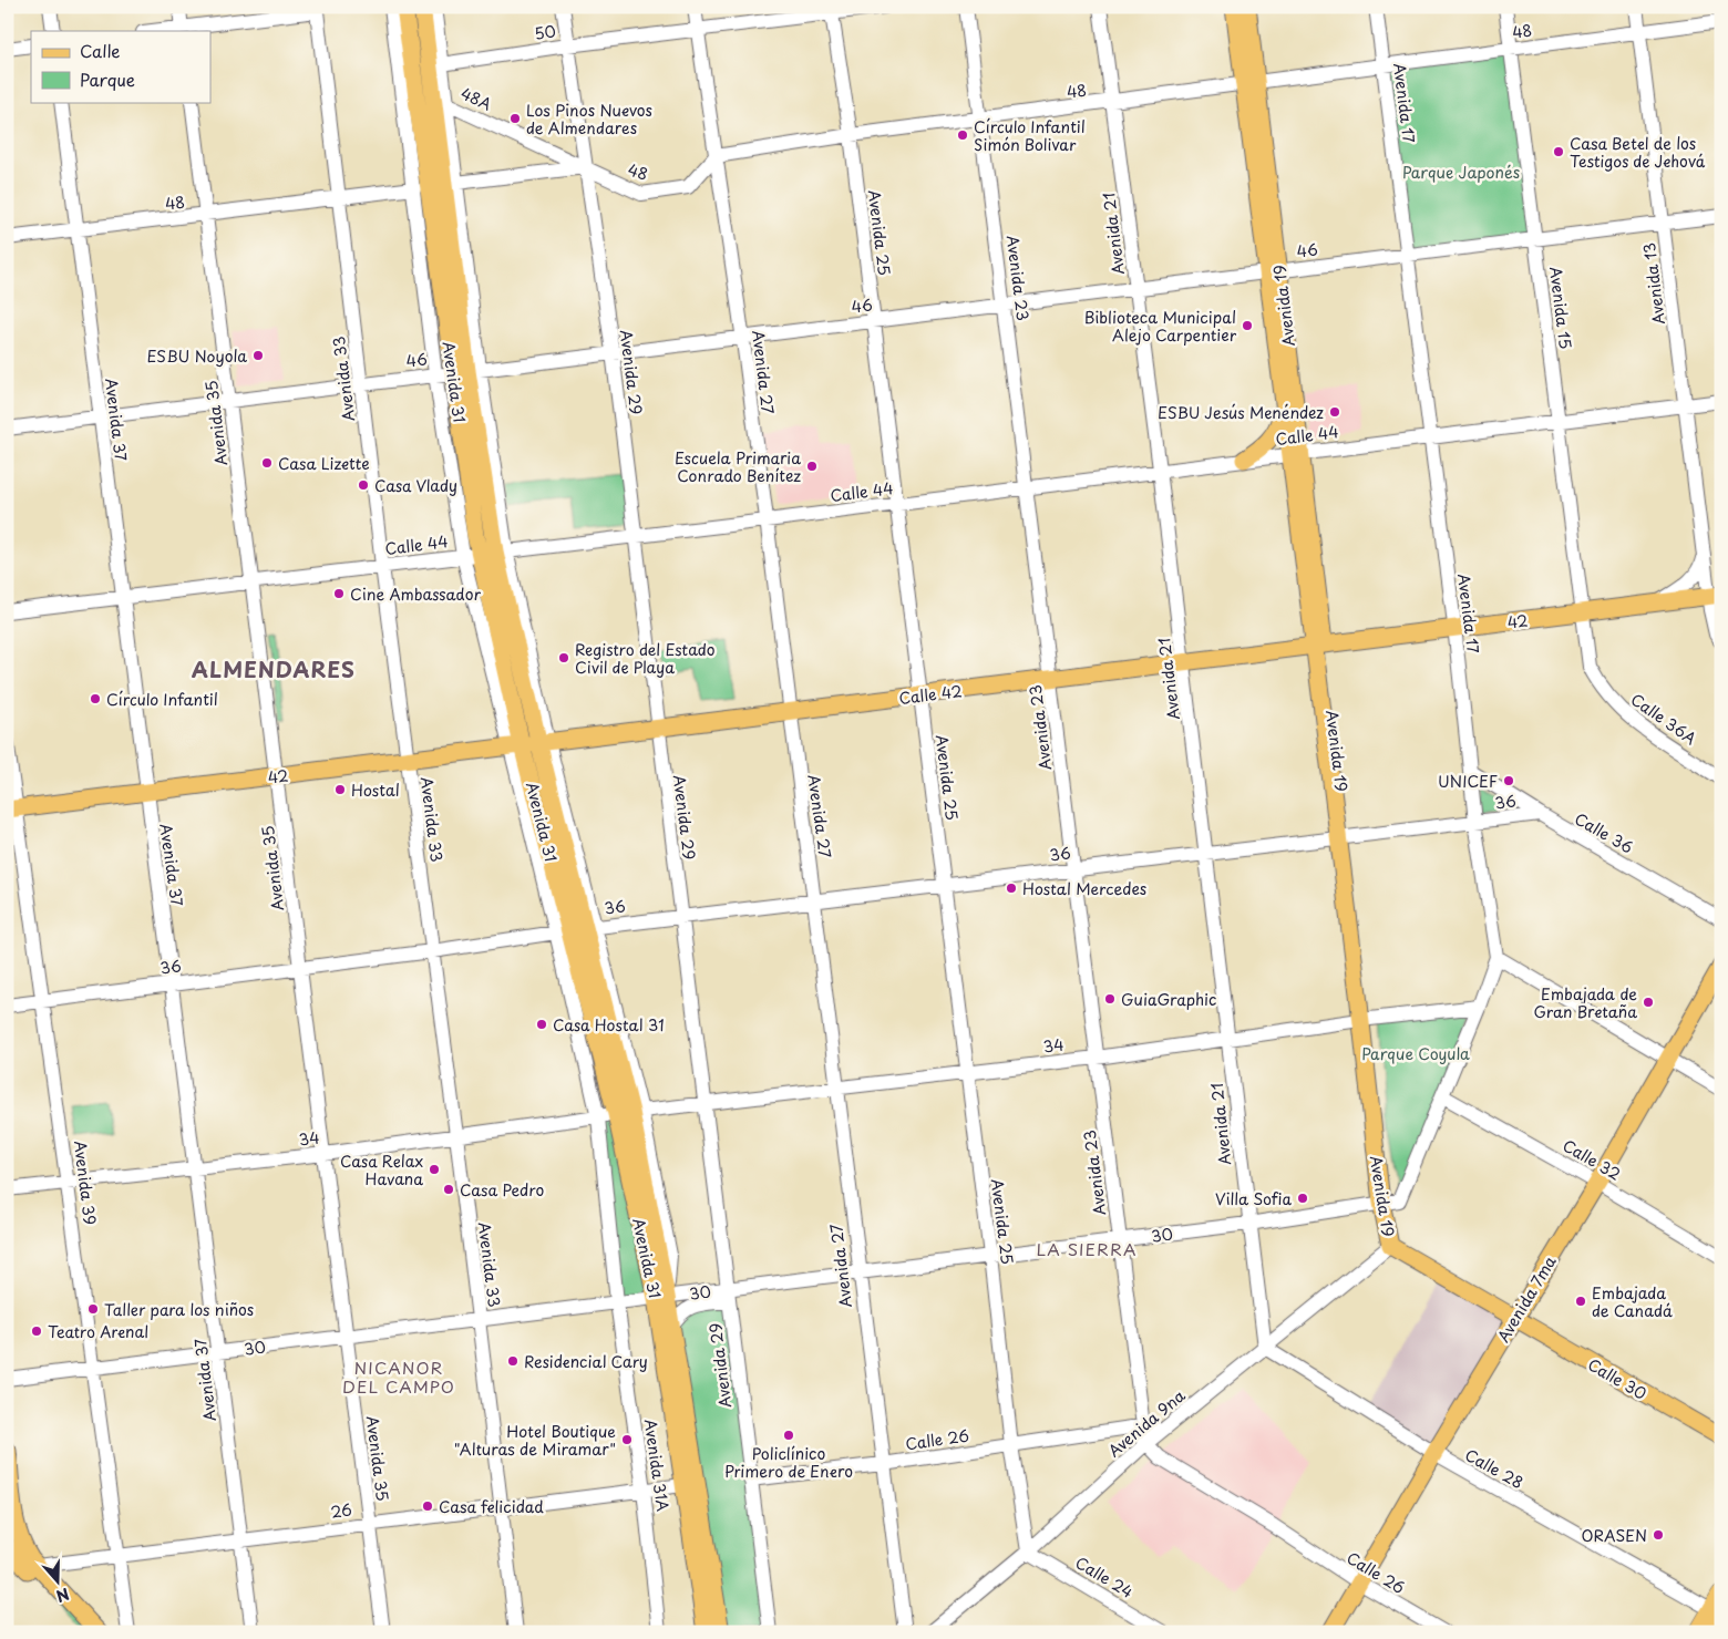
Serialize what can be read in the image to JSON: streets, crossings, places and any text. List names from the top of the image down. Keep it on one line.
{"streets":{"main road":["Avenida 19","Avenida 31","42","Calle 42","Avenida 7ma","Calle 30"],"street":["48","50","48A","Avenida 17","Avenida 25","Avenida 21","46","Avenida 23","Avenida 13","Avenida 15","Avenida 29","Avenida 27","Avenida 33","Avenida 37","Avenida 35","Calle 44","Calle 36A","36","Calle 36","34","Calle 32","Avenida 39","30","Avenida 9na","Calle 26","Avenida 31A","Calle 28","26","Calle 24"]},"crossings":[["48","48A"],["48","Avenida 17"],["48","Avenida 25"],["48","Avenida 21"],["48","Avenida 23"],["48","Avenida 13"],["48","Avenida 19"],["48","Avenida 15"],["48","Avenida 29"],["48","Avenida 27"],["48","Avenida 33"],["48","Avenida 31"],["48","Avenida 37"],["48","Avenida 35"],["50","Avenida 25"],["50","Avenida 29"],["50","Avenida 27"],["50","Avenida 31"],["48A","Avenida 29"],["48A","Avenida 31"],["Avenida 17","46"],["Avenida 17","Avenida 19"],["Avenida 17","Calle 44"],["Avenida 17","42"],["Avenida 17","36"],["Avenida 17","Calle 36"],["Avenida 17","34"],["Avenida 17","Calle 32"],["Avenida 17","30"],["Avenida 25","46"],["Avenida 25","Calle 44"],["Avenida 25","Calle 42"],["Avenida 25","36"],["Avenida 25","34"],["Avenida 25","30"],["Avenida 25","Avenida 9na"],["Avenida 25","Calle 26"],["Avenida 25","Calle 24"],["Avenida 21","46"],["Avenida 21","Calle 44"],["Avenida 21","Calle 42"],["Avenida 21","36"],["Avenida 21","34"],["Avenida 21","30"],["Avenida 21","Avenida 9na"],["Avenida 21","Calle 28"],["46","Avenida 23"],["46","Avenida 13"],["46","Avenida 19"],["46","Avenida 15"],["46","Avenida 29"],["46","Avenida 27"],["46","Avenida 33"],["46","Avenida 31"],["46","Avenida 37"],["46","Avenida 35"],["Avenida 23","Calle 44"],["Avenida 23","Calle 42"],["Avenida 23","36"],["Avenida 23","34"],["Avenida 23","30"],["Avenida 23","Avenida 9na"],["Avenida 23","Calle 26"],["Avenida 13","Calle 44"],["Avenida 13","42"],["Avenida 19","Calle 44"],["Avenida 19","42"],["Avenida 19","Calle 42"],["Avenida 19","36"],["Avenida 19","34"],["Avenida 19","30"],["Avenida 19","Avenida 9na"],["Avenida 15","Calle 44"],["Avenida 15","42"],["Avenida 15","Calle 36A"],["Avenida 29","Calle 44"],["Avenida 29","Calle 42"],["Avenida 29","36"],["Avenida 29","34"],["Avenida 29","30"],["Avenida 29","Calle 26"],["Avenida 27","Calle 44"],["Avenida 27","Calle 42"],["Avenida 27","36"],["Avenida 27","34"],["Avenida 27","30"],["Avenida 27","Calle 26"],["Avenida 33","Calle 44"],["Avenida 33","42"],["Avenida 33","36"],["Avenida 33","34"],["Avenida 33","30"],["Avenida 33","26"],["Avenida 31","Calle 44"],["Avenida 31","42"],["Avenida 31","Calle 42"],["Avenida 31","36"],["Avenida 31","34"],["Avenida 31","30"],["Avenida 31","Avenida 31A"],["Avenida 31","26"],["Avenida 37","Calle 44"],["Avenida 37","42"],["Avenida 37","36"],["Avenida 37","34"],["Avenida 37","30"],["Avenida 37","26"],["Avenida 35","Calle 44"],["Avenida 35","42"],["Avenida 35","36"],["Avenida 35","34"],["Avenida 35","30"],["Avenida 35","26"],["42","Calle 42"],["42","Calle 36A"],["42","Avenida 39"],["36","Calle 36"],["36","Avenida 39"],["34","Avenida 39"],["Calle 32","Avenida 7ma"],["Avenida 39","30"],["Avenida 39","26"],["30","Avenida 31A"],["Avenida 7ma","Calle 30"],["Avenida 7ma","Calle 26"],["Avenida 7ma","Calle 28"],["Avenida 9na","Calle 26"],["Avenida 9na","Calle 28"],["Avenida 9na","Calle 24"],["Avenida 31A","26"]],"districts":["ALMENDARES","LA SIERRA","NICANOR DEL CAMPO"],"parks":["Parque Japonés","Parque Coyula"],"places":["Los Pinos Nuevos de Almendares","Círculo Infantil Simón Bolivar","Casa Betel de los Testigos de Jehová","Biblioteca Municipal Alejo Carpentier","ESBU Noyola","ESBU Jesús Menéndez","Casa Lizette","Escuela Primaria Conrado Benítez","Casa Vlady","Cine Ambassador","Registro del Estado Civil de Playa","Círculo Infantil","UNICEF","Hostal","Hostal Mercedes","GuiaGraphic","Embajada de Gran Bretaña","Casa Hostal 31","Casa Relax Havana","Casa Pedro","Villa Sofia","Embajada de Canadá","Taller para los niños","Teatro Arenal","Residencial Cary","Policlínico Primero de Enero","Hotel Boutique \"Alturas de Miramar\"","Casa felicidad","ORASEN"],"legend":["Calle","Parque"],"north":"bottom"}
